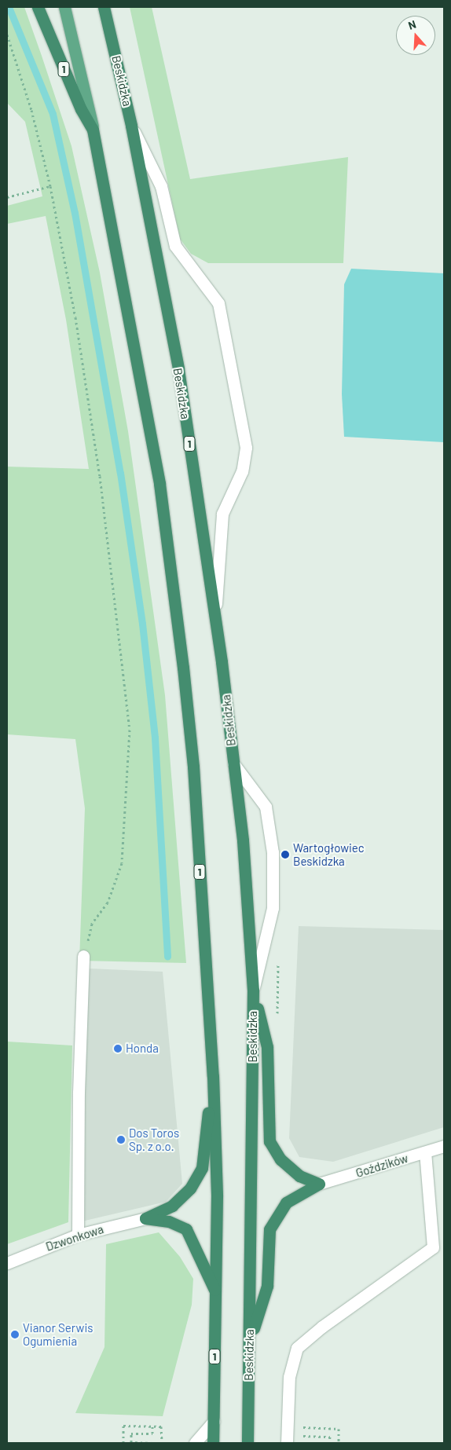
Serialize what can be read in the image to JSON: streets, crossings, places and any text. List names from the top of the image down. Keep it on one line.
{"streets":{"highway":["1","Beskidzka"],"street":["Goździków","Dzwonkowa"]},"places":["Wartogłowiec Beskidzka","Honda","Dos Toros Sp. z o.o.","Vianor Serwis Ogumienia"],"north":"top"}
